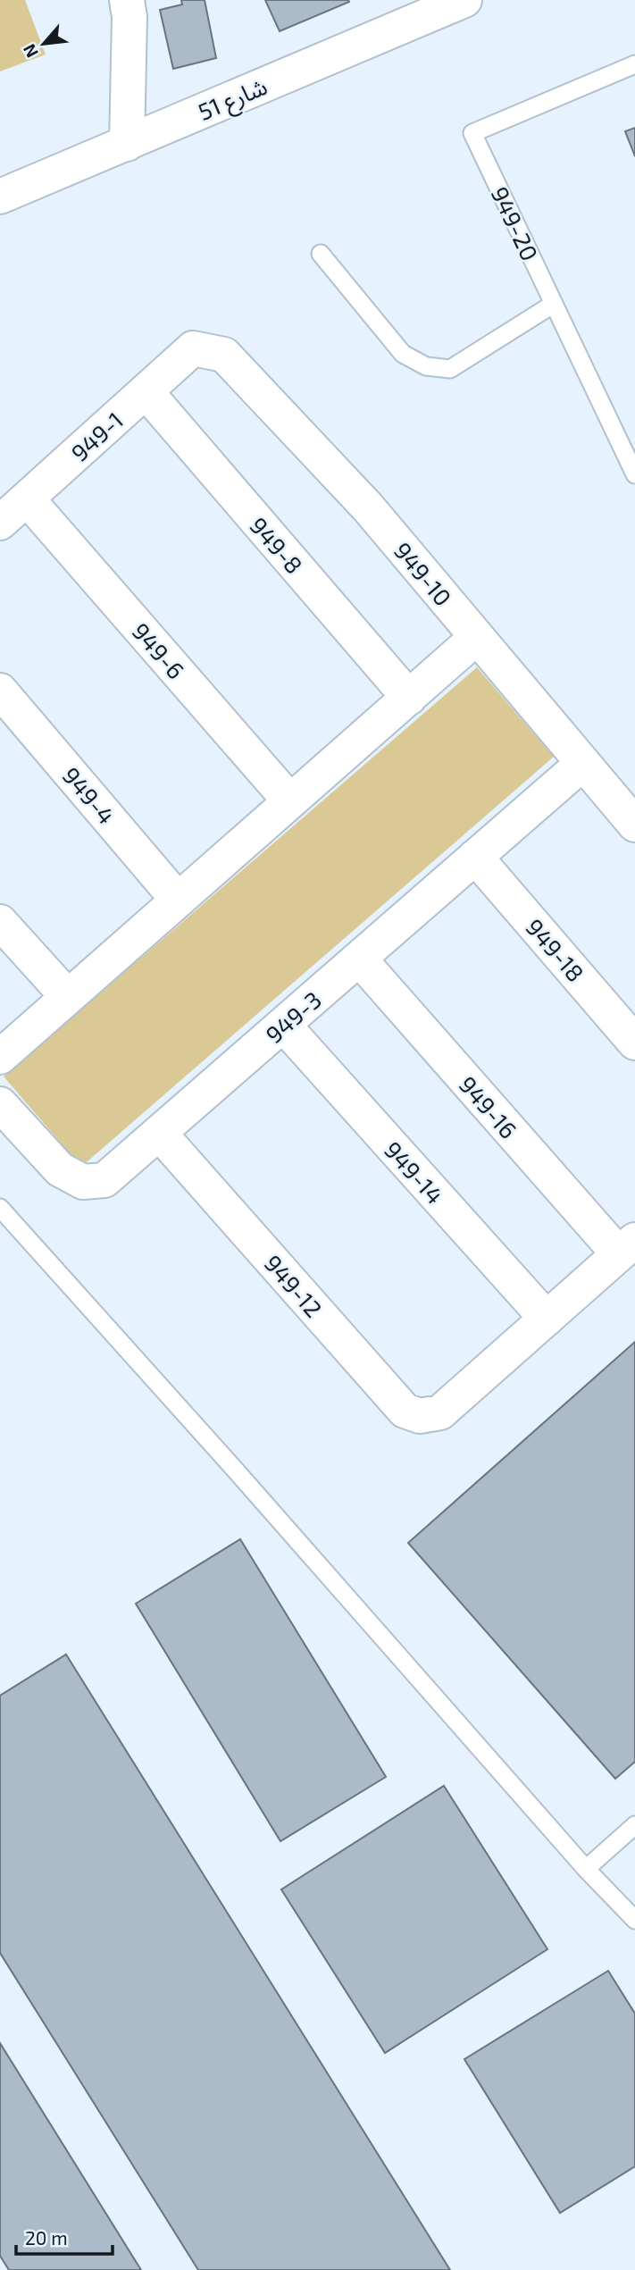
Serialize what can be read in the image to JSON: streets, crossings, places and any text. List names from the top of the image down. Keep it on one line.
{"streets":{"street":["شارع 51","949-1","949-8","949-10","949-6","949-4","949-18","949-3","949-16","949-14","949-12"],"lane":["949-20"]},"crossings":[["949-1","949-8"],["949-1","949-10"],["949-1","949-6"],["949-10","949-3"],["949-18","949-3"],["949-3","949-16"],["949-3","949-14"],["949-3","949-12"],["949-14","949-12"]],"scale_bar":"20 m","north":"bottom left"}
